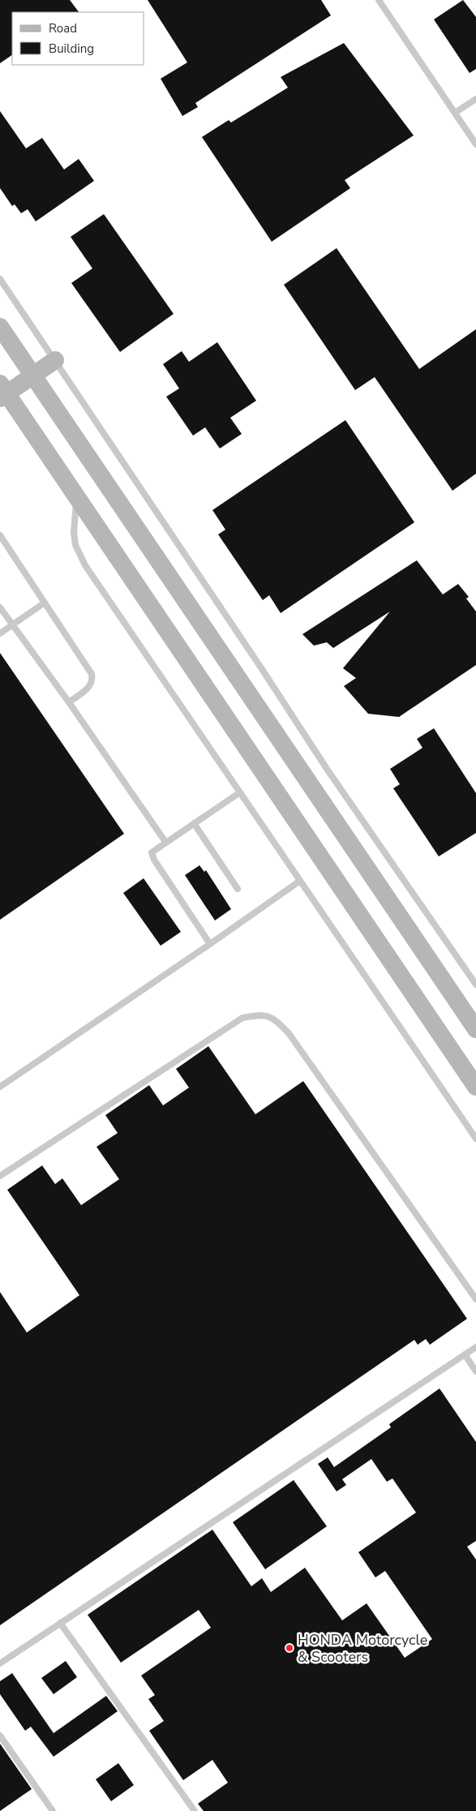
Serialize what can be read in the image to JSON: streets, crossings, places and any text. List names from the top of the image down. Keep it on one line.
{"places":["HONDA Motorcycle & Scooters"],"legend":["Road","Building"]}
